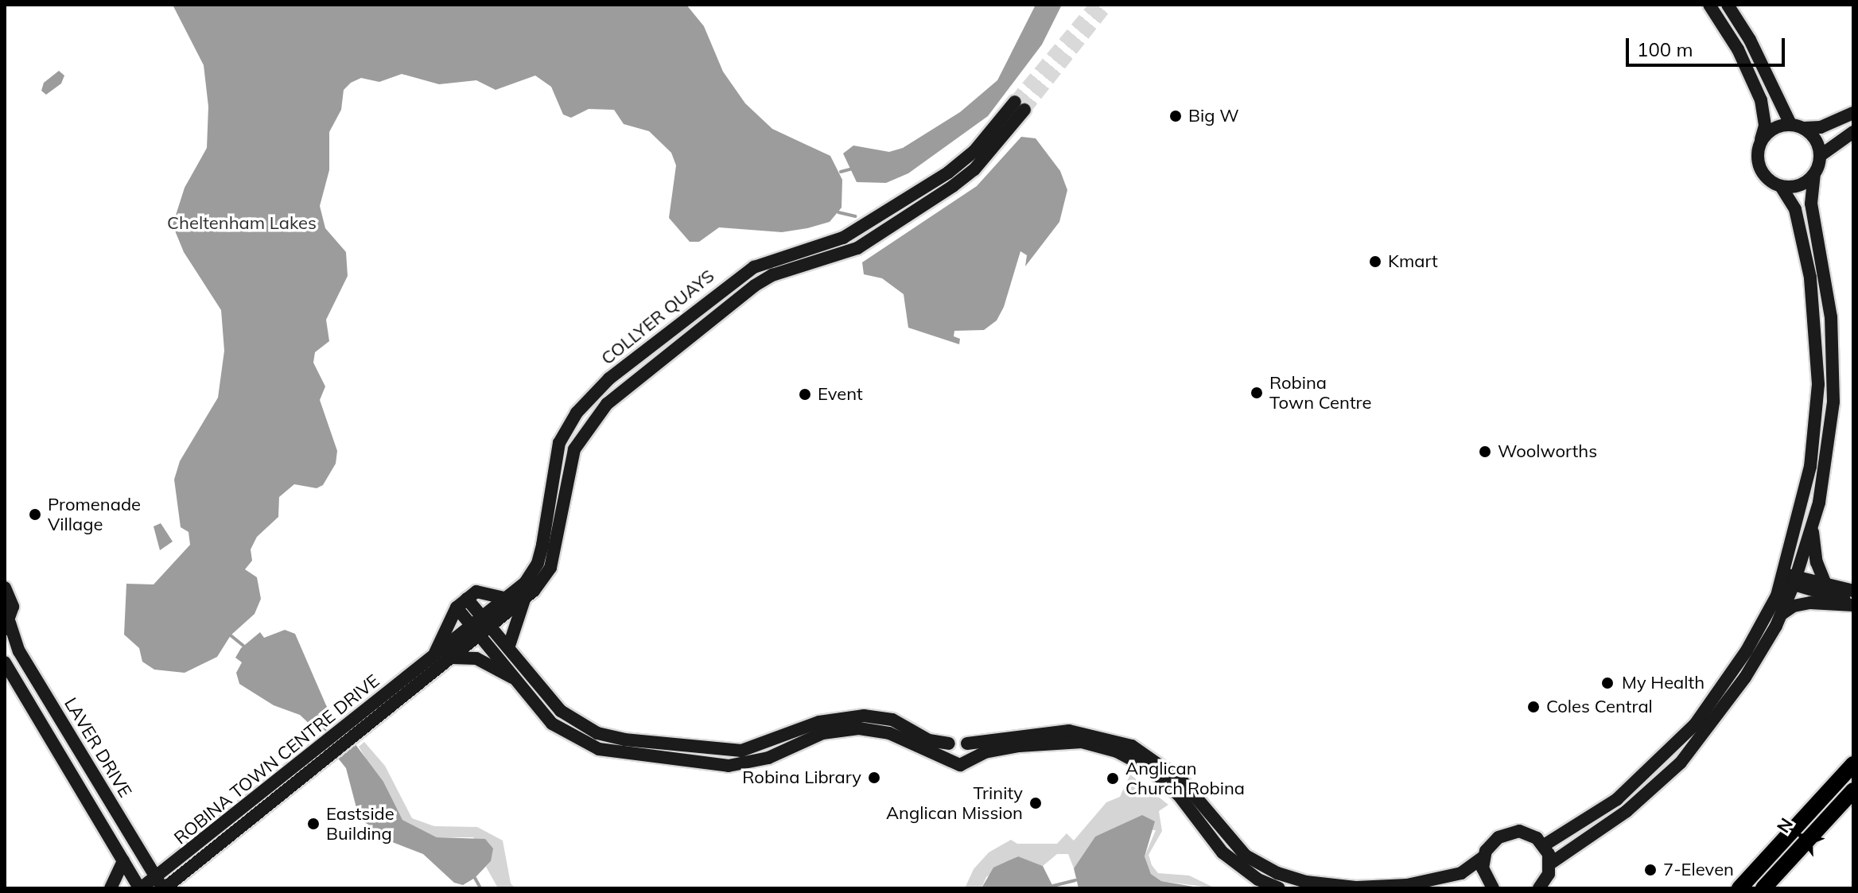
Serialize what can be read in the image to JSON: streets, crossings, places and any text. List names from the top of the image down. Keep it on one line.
{"streets":{"street":["COLLYER QUAYS","LAVER DRIVE","ROBINA TOWN CENTRE DRIVE"]},"crossings":[["COLLYER QUAYS","ROBINA TOWN CENTRE DRIVE"],["LAVER DRIVE","ROBINA TOWN CENTRE DRIVE"]],"parks":["Cheltenham Lakes"],"places":["Big W","Kmart","Robina Town Centre","Event","Woolworths","Promenade Village","My Health","Coles Central","Robina Library","Anglican Church Robina","Trinity Anglican Mission","Eastside Building","7-Eleven"],"scale_bar":"100 m","north":"top left"}
